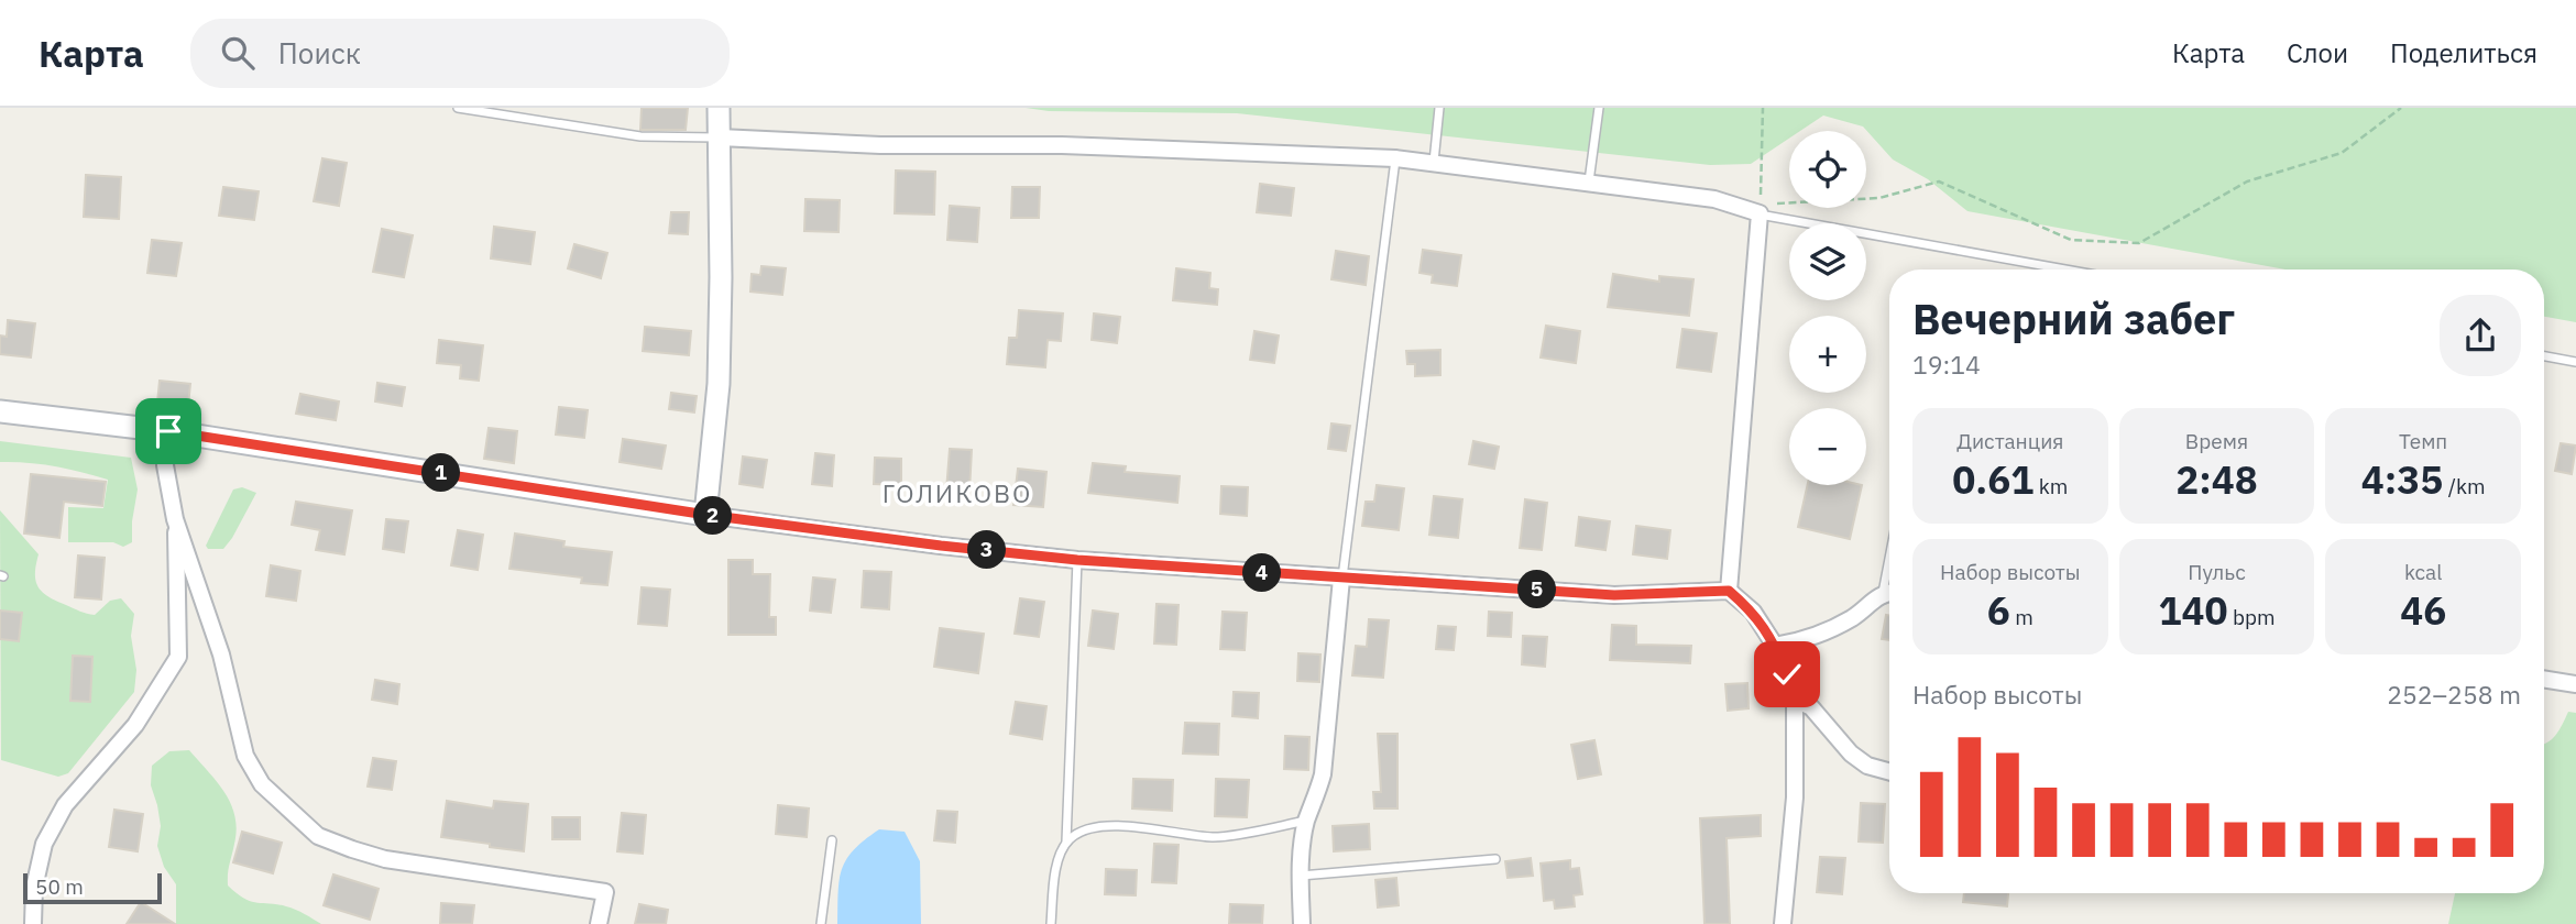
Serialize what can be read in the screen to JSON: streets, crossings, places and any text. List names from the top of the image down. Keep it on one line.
{"districts":["ГОЛИКОВО"],"scale_bar":"50 m","page":{"header":"Карта","search":"Поиск","nav":["Карта","Слои","Поделиться"],"map_buttons":["+","−"],"heading":["Вечерний забег","19:14"],"stats":[["Дистанция","0.61 km"],["Время","2:48"],["Темп","4:35 /km"],["Набор высоты","6 m"],["Пульс","140 bpm"],["kcal","46"]],"pins":["1","2","3","4","5"],"chart":["Набор высоты","252–258 m"],"scale":"50 m"}}
